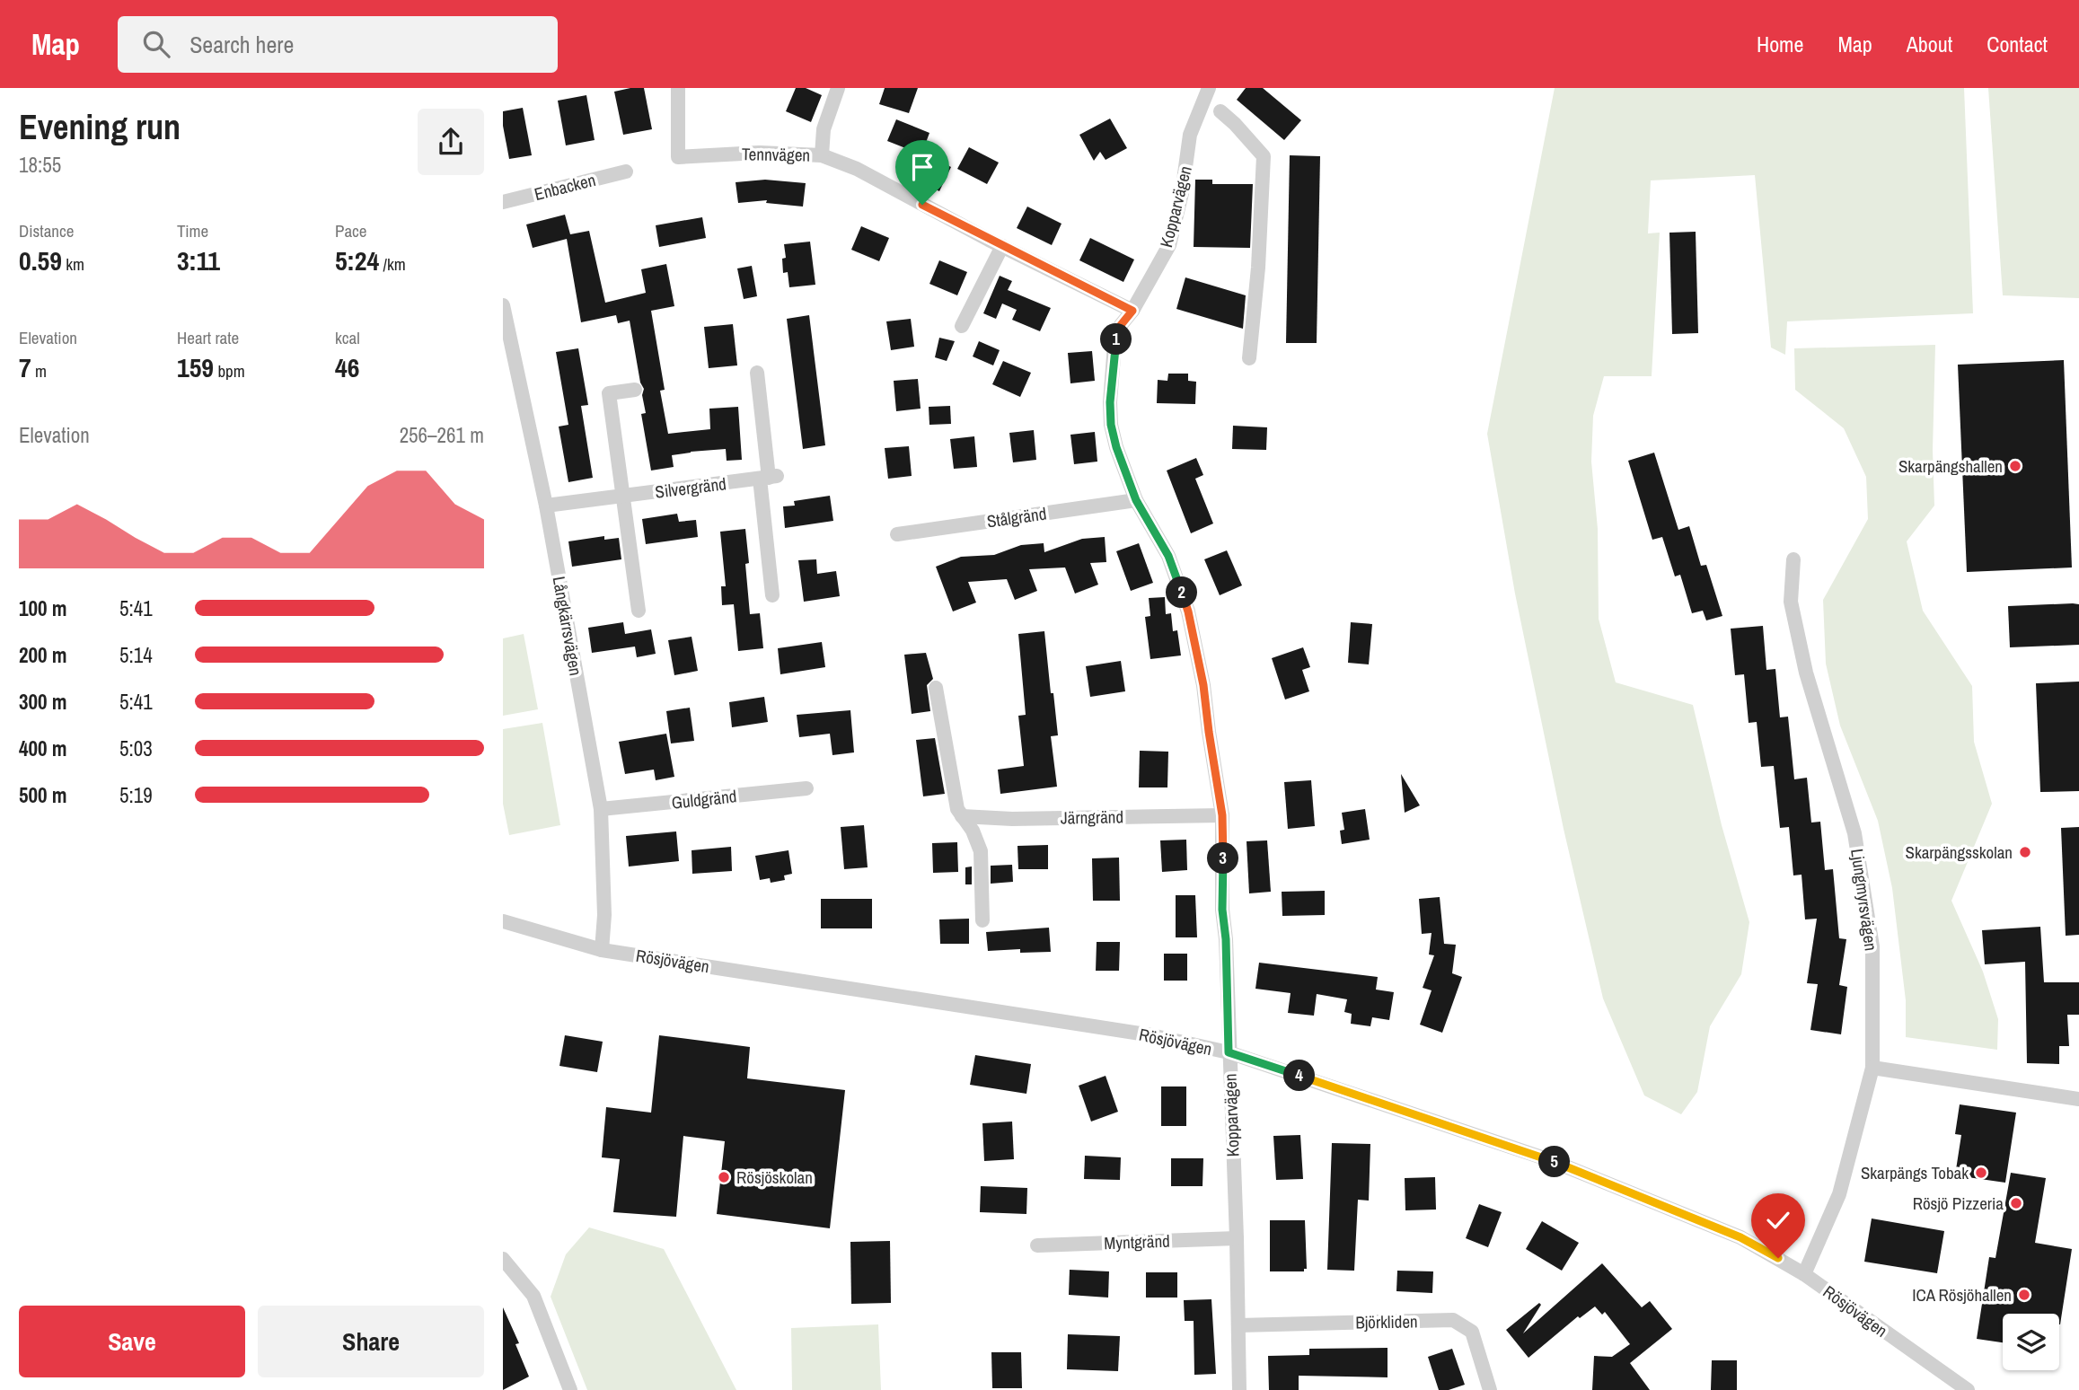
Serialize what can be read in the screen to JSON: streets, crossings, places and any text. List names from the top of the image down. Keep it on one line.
{"streets":{"street":["Tennvägen","Enbacken","Kopparvägen","Silvergränd","Stålgränd","Långkärrsvägen","Guldgränd","Järngränd","Ljungmyrsvägen","Rösjövägen","Myntgränd","Björkliden"]},"crossings":[["Tennvägen","Kopparvägen"],["Kopparvägen","Stålgränd"],["Kopparvägen","Järngränd"],["Kopparvägen","Rösjövägen"],["Kopparvägen","Myntgränd"],["Kopparvägen","Björkliden"],["Silvergränd","Långkärrsvägen"],["Långkärrsvägen","Guldgränd"],["Långkärrsvägen","Rösjövägen"],["Ljungmyrsvägen","Rösjövägen"]],"places":["Skarpängshallen","Skarpängsskolan","Skarpängs Tobak","Rösjöskolan","Rösjö Pizzeria","ICA Rösjöhallen"],"page":{"header":"Map","search":"Search here","nav":["Home","Map","About","Contact"],"heading":["Evening run","18:55"],"stats":[["Distance","0.59 km"],["Time","3:11"],["Pace","5:24 /km"],["Elevation","7 m"],["Heart rate","159 bpm"],["kcal","46"]],"pins":["1","2","3","4","5"],"chart":["Elevation","256–261 m"],"list":[{"name":"100 m","note":"5:41"},{"name":"200 m","note":"5:14"},{"name":"300 m","note":"5:41"},{"name":"400 m","note":"5:03"},{"name":"500 m","note":"5:19"}],"buttons":["Save","Share"]}}
